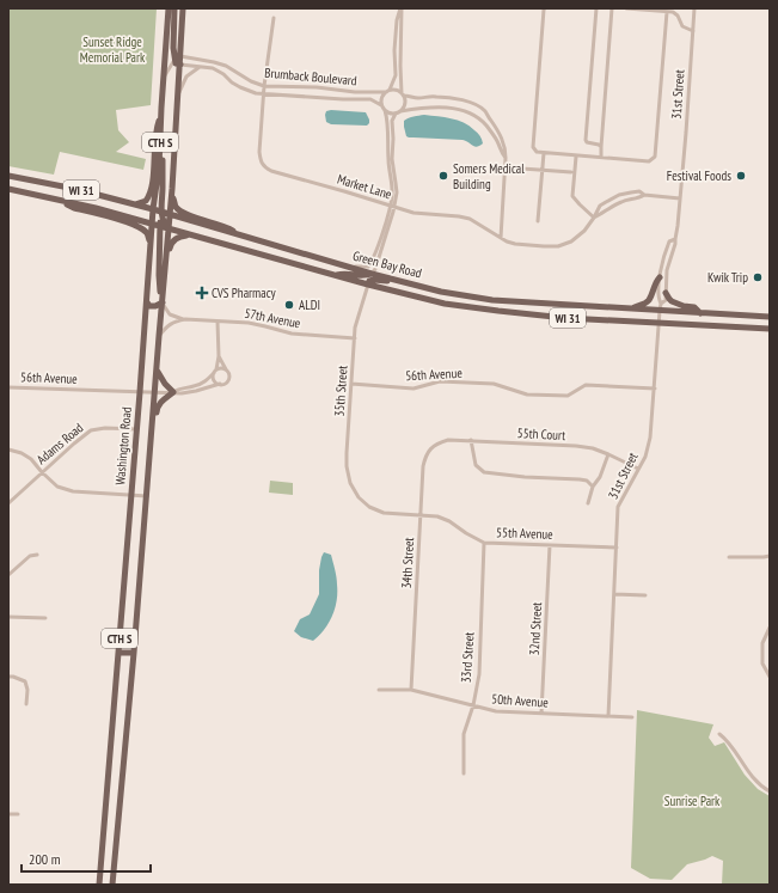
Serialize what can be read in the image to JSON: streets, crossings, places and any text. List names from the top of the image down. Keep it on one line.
{"streets":{"main road":["CTH S","WI 31","Green Bay Road","Washington Road"],"street":["Brumback Boulevard","31st Street","Market Lane","57th Avenue","56th Avenue","35th Street","55th Court","Adams Road","55th Avenue","34th Street","32nd Street","33rd Street","50th Avenue"]},"crossings":[["Brumback Boulevard","Market Lane"],["Brumback Boulevard","Washington Road"],["31st Street","Market Lane"],["31st Street","Green Bay Road"],["31st Street","56th Avenue"],["31st Street","55th Court"],["31st Street","55th Avenue"],["31st Street","50th Avenue"],["Green Bay Road","35th Street"],["Green Bay Road","Washington Road"],["57th Avenue","56th Avenue"],["57th Avenue","35th Street"],["57th Avenue","Washington Road"],["56th Avenue","35th Street"],["56th Avenue","Washington Road"],["35th Street","55th Avenue"],["55th Court","34th Street"],["Adams Road","Washington Road"],["55th Avenue","34th Street"],["55th Avenue","32nd Street"],["55th Avenue","33rd Street"],["34th Street","50th Avenue"],["32nd Street","50th Avenue"],["33rd Street","50th Avenue"]],"parks":["Sunset Ridge Memorial Park","Sunrise Park"],"places":{"other":["Somers Medical Building","Festival Foods","Kwik Trip","ALDI"],"health":["CVS Pharmacy"]},"scale_bar":"200 m"}
